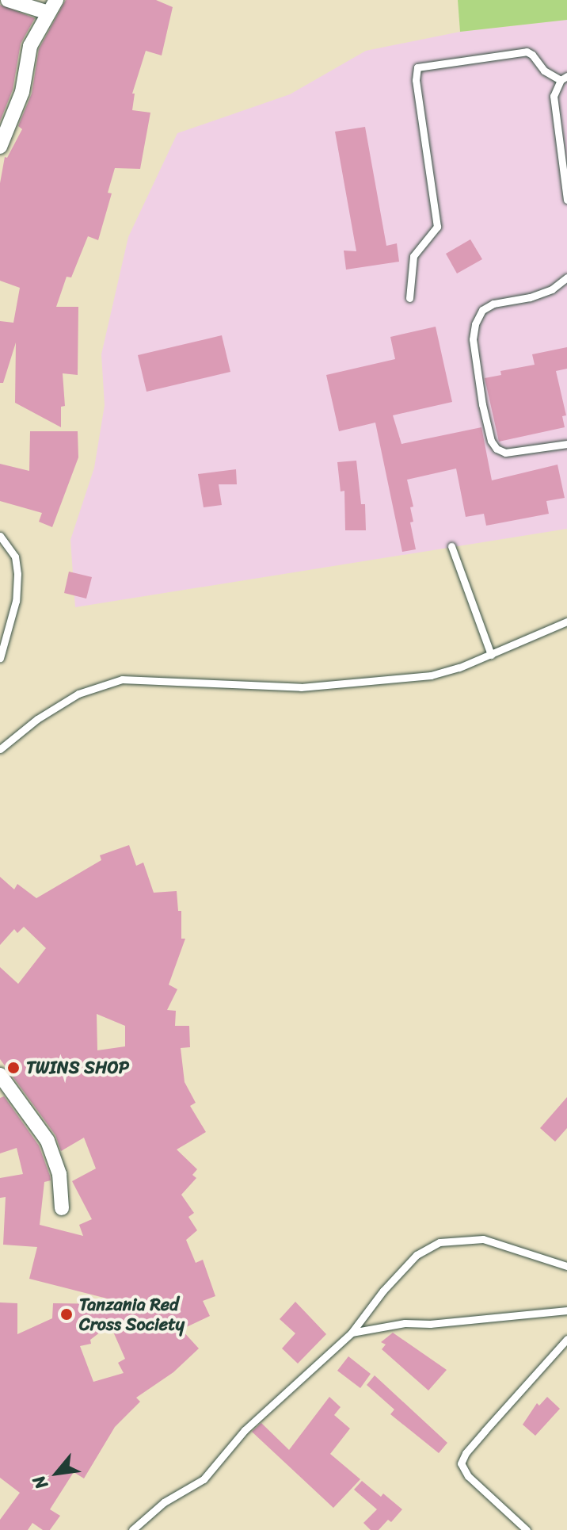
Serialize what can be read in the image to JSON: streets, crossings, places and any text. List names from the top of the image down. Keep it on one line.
{"places":["TWINS SHOP","Tanzania Red Cross Society"],"north":"bottom left"}
